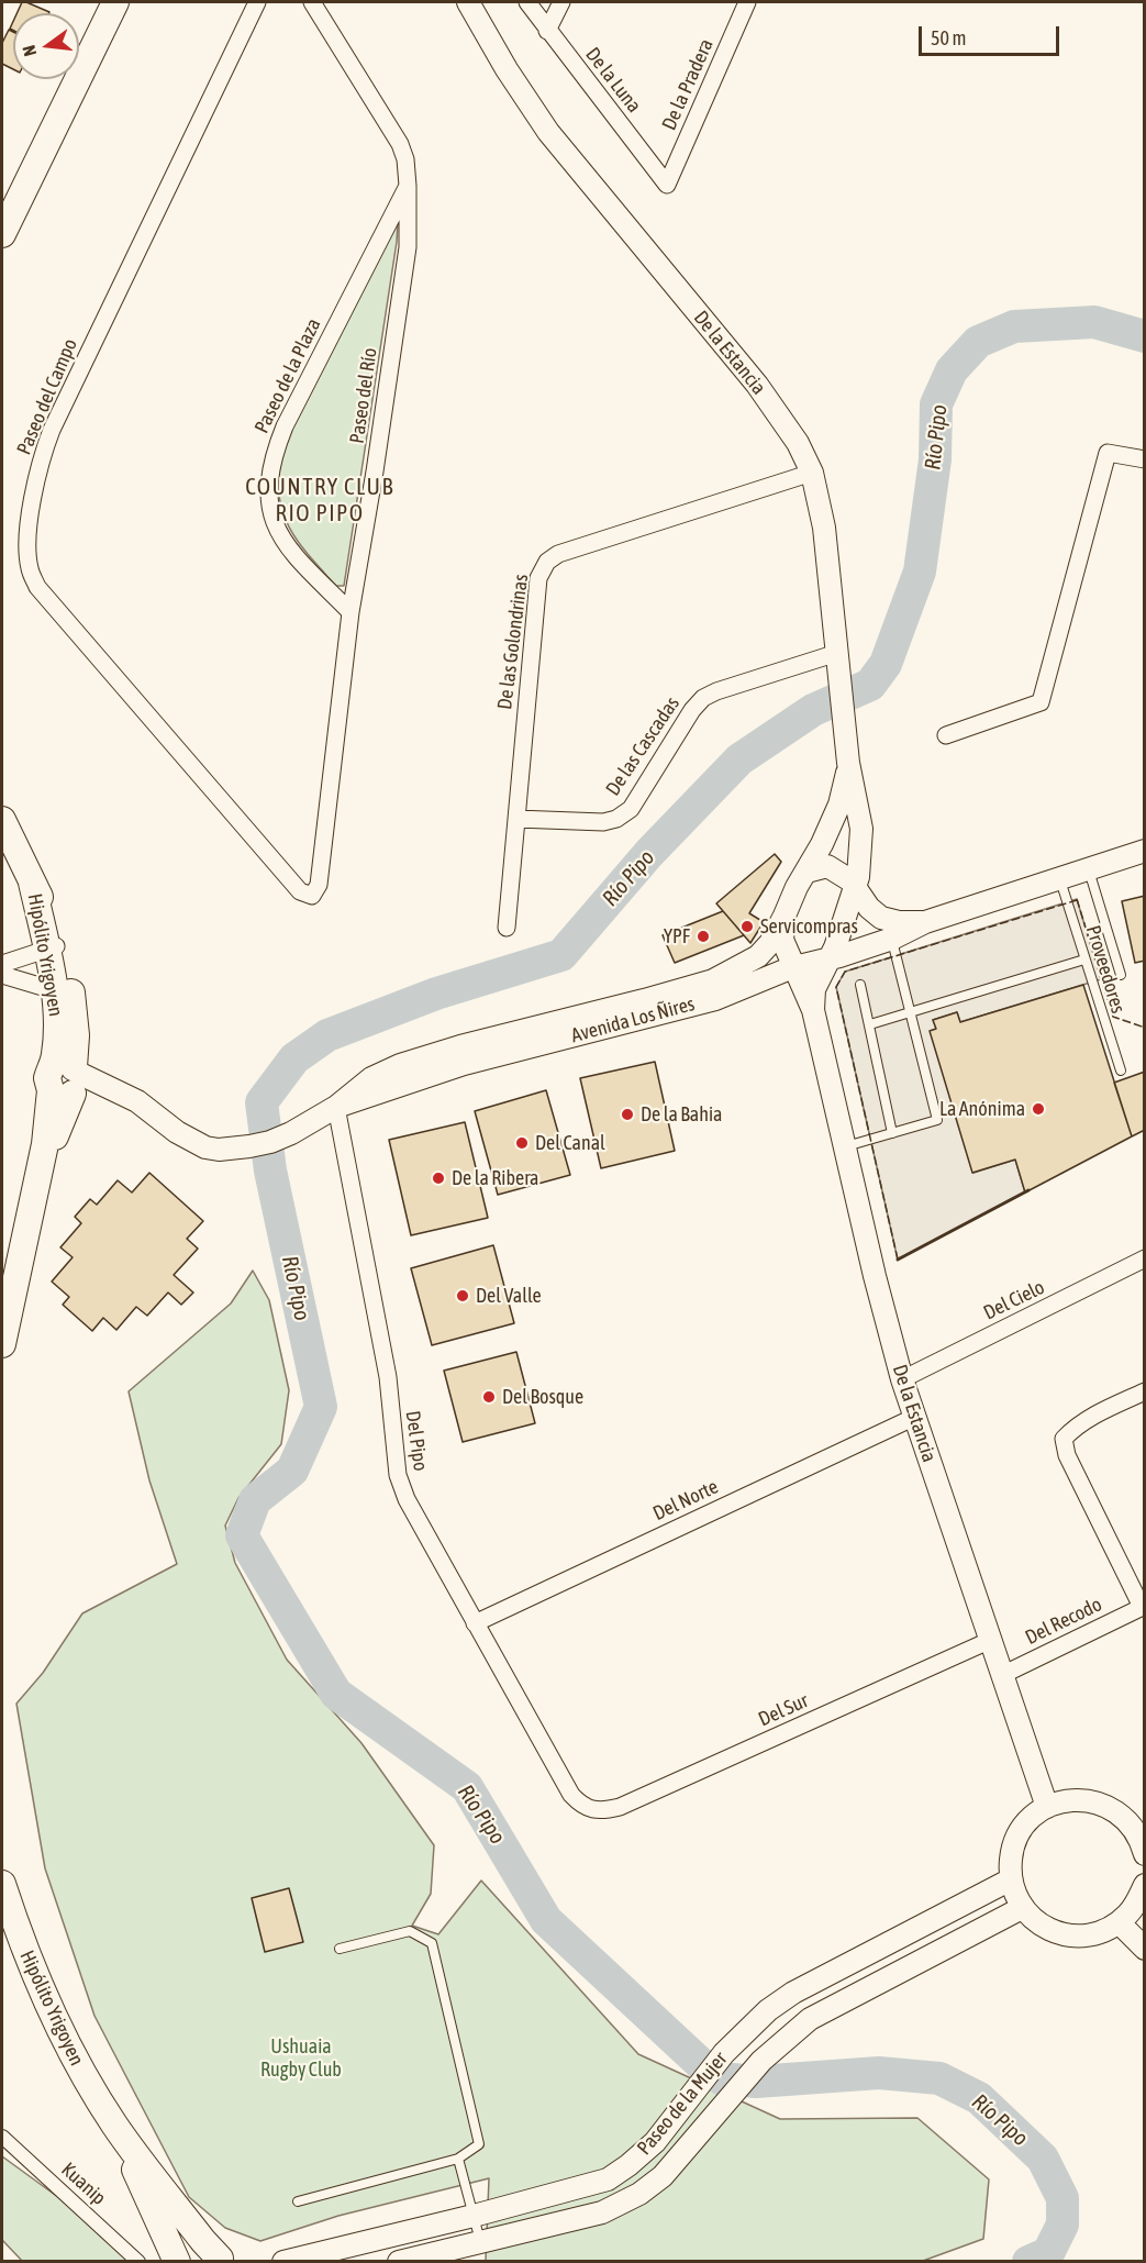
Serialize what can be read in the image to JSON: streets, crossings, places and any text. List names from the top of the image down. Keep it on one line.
{"streets":{"main road":["Hipólito Yrigoyen"],"street":["De la Luna","De la Pradera","De la Estancia","Paseo de la Plaza","Paseo del Río","Paseo del Campo","De las Golondrinas","De las Cascadas","Avenida Los Ñires","Del Cielo","Del Pipo","Del Norte","Del Recodo","Del Sur","Paseo de la Mujer","Kuanip"],"lane":["Proveedores"]},"crossings":[["De la Luna","De la Pradera"],["De la Estancia","De las Golondrinas"],["De la Estancia","De las Cascadas"],["De la Estancia","Avenida Los Ñires"],["De la Estancia","Del Cielo"],["De la Estancia","Del Norte"],["De la Estancia","Del Recodo"],["De la Estancia","Del Sur"],["Paseo de la Plaza","Paseo del Río"],["Paseo del Río","Paseo del Campo"],["De las Golondrinas","De las Cascadas"],["Hipólito Yrigoyen","Avenida Los Ñires"],["Proveedores","Avenida Los Ñires"],["Avenida Los Ñires","Del Pipo"],["Del Pipo","Del Norte"],["Del Pipo","Del Sur"]],"districts":["COUNTRY CLUB RIO PIPO"],"water":["Río Pipo"],"parks":["Ushuaia Rugby Club"],"places":["Servicompras","YPF","La Anónima","De la Bahia","Del Canal","De la Ribera","Del Valle","Del Bosque"],"scale_bar":"50 m","north":"left"}
